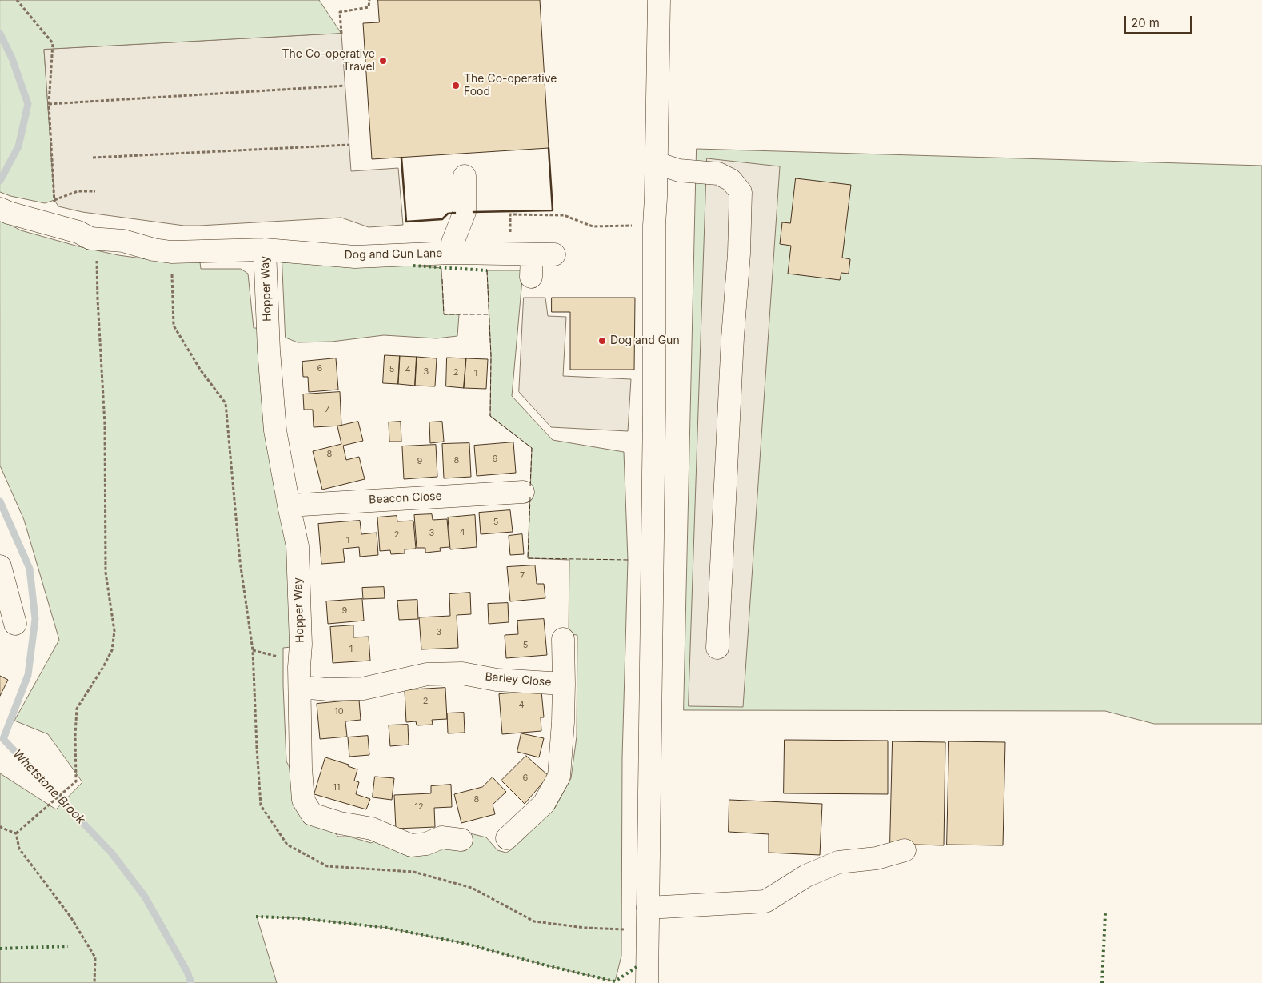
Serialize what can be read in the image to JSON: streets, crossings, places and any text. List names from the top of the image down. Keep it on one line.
{"streets":{"street":["Dog and Gun Lane","Hopper Way","Beacon Close","Barley Close"]},"crossings":[["Dog and Gun Lane","Hopper Way"],["Hopper Way","Beacon Close"],["Hopper Way","Barley Close"]],"water":["Whetstone Brook"],"places":["The Co-operative Travel","The Co-operative Food","Dog and Gun"],"house_numbers":["6","5","4","3","2","1","7","8","6","8","9","5","4","3","2","1","7","9","3","5","1","2","4","10","6","11","8","12"],"scale_bar":"20 m"}
